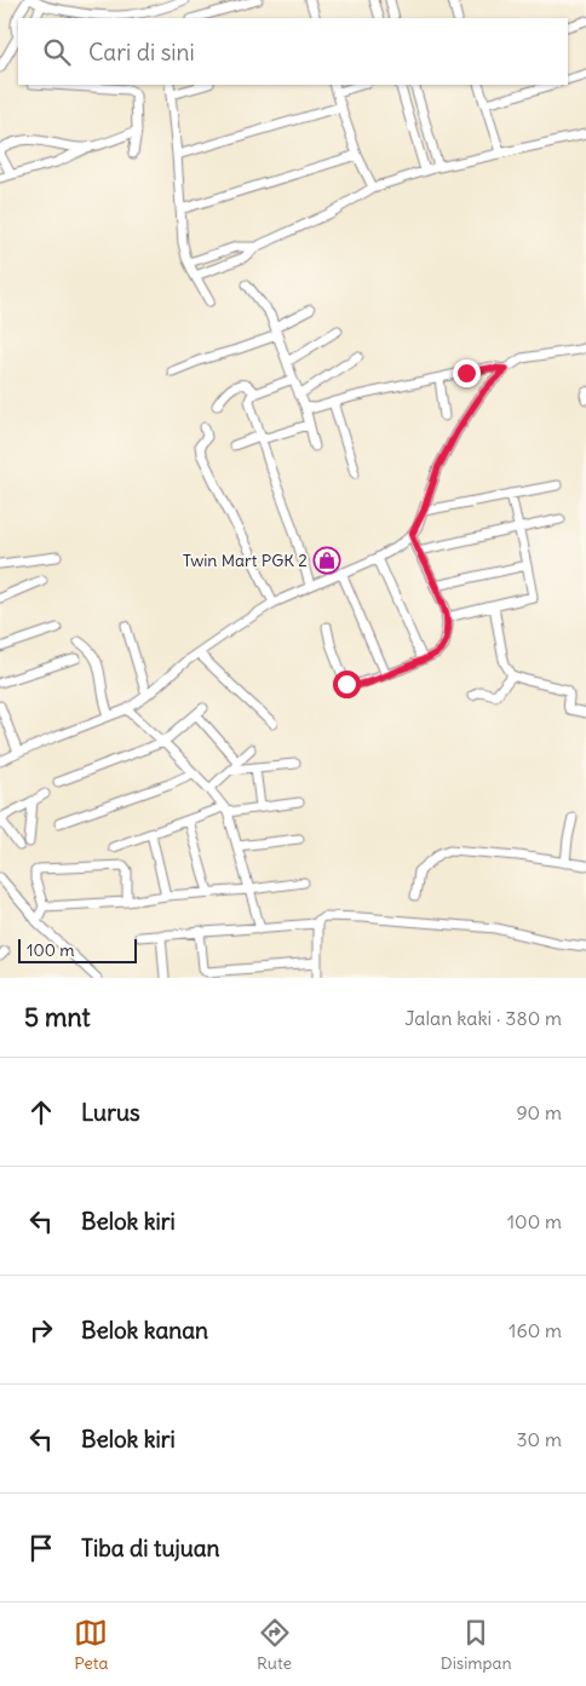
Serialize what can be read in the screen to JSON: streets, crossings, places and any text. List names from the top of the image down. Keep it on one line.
{"places":{"shop":["Twin Mart PGK 2"]},"scale_bar":"100 m","page":{"search":"Cari di sini","scale":"100 m","heading":["5 mnt","Jalan kaki · 380 m"],"list":[["Lurus","90 m"],["Belok kiri","100 m"],["Belok kanan","160 m"],["Belok kiri","30 m"],"Tiba di tujuan"],"nav":["Peta","Rute","Disimpan"]}}
